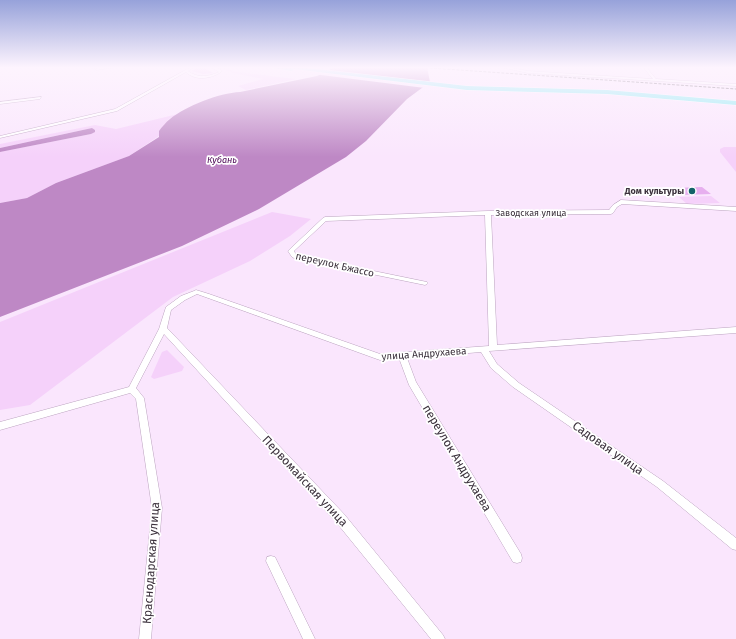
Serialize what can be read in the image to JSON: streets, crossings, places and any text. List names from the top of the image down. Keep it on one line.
{"streets":{"street":["Заводская улица","переулок Бжассо","улица Андрухаева","Садовая улица","переулок Андрухаева","Первомайская улица","Краснодарская улица"]},"crossings":[["Заводская улица","переулок Бжассо"],["улица Андрухаева","Садовая улица"],["улица Андрухаева","переулок Андрухаева"],["улица Андрухаева","Первомайская улица"],["улица Андрухаева","Краснодарская улица"]],"water":["Кубань"],"places":["Дом культуры"]}
